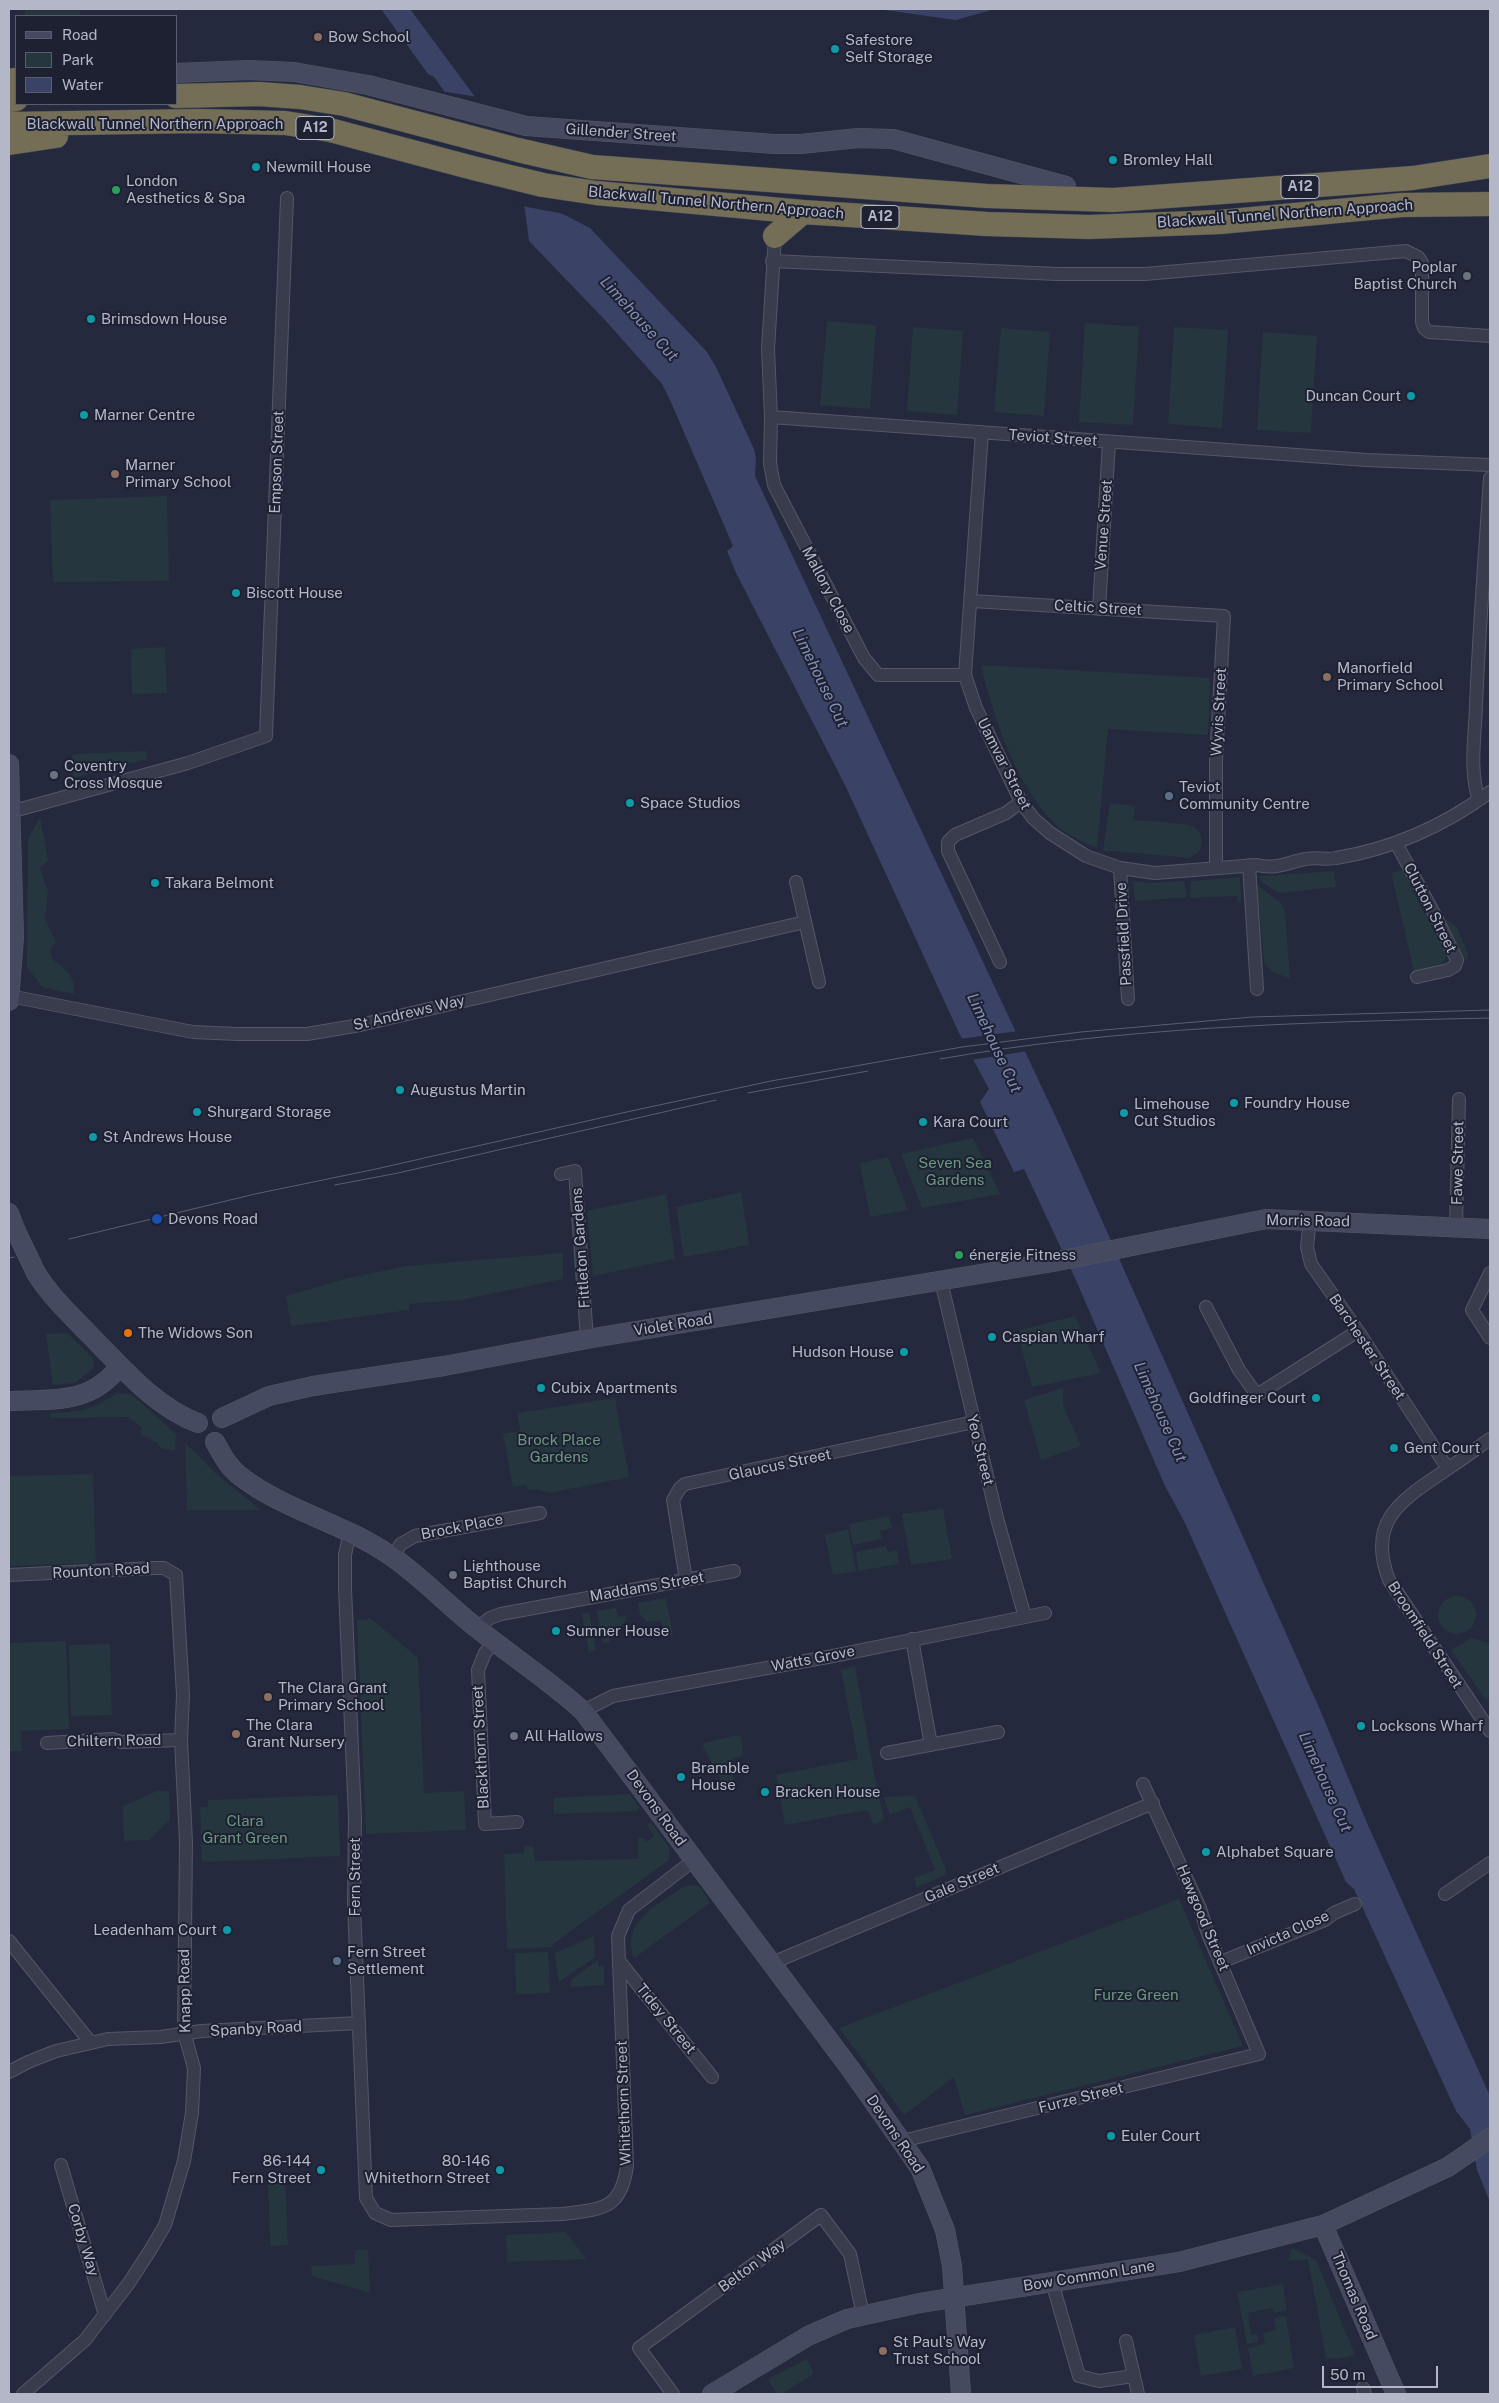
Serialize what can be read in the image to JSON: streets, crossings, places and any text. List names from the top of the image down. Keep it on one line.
{"streets":{"highway":["Blackwall Tunnel Northern Approach","A12"],"street":["Gillender Street","Teviot Street","Empson Street","Venue Street","Mallory Close","Celtic Street","Wyvis Street","Uamvar Street","Clutton Street","Passfield Drive","St Andrews Way","Fawe Street","Morris Road","Fittleton Gardens","Violet Road","Barchester Street","Yeo Street","Glaucus Street","Brock Place","Rounton Road","Maddams Street","Broomfield Street","Watts Grove","Chiltern Road","Blackthorn Street","Devons Road","Fern Street","Gale Street","Hawgood Street","Invicta Close","Knapp Road","Tidey Street","Spanby Road","Furze Street","Whitethorn Street","Corby Way","Belton Way","Bow Common Lane","Thomas Road"]},"crossings":[["Teviot Street","Venue Street"],["Teviot Street","Mallory Close"],["Teviot Street","Uamvar Street"],["Venue Street","Celtic Street"],["Mallory Close","Uamvar Street"],["Celtic Street","Wyvis Street"],["Celtic Street","Uamvar Street"],["Wyvis Street","Uamvar Street"],["Uamvar Street","Clutton Street"],["Uamvar Street","Passfield Drive"],["Fawe Street","Morris Road"],["Morris Road","Violet Road"],["Morris Road","Barchester Street"],["Fittleton Gardens","Violet Road"],["Violet Road","Yeo Street"],["Violet Road","Devons Road"],["Barchester Street","Broomfield Street"],["Yeo Street","Glaucus Street"],["Yeo Street","Watts Grove"],["Glaucus Street","Maddams Street"],["Brock Place","Devons Road"],["Rounton Road","Knapp Road"],["Maddams Street","Devons Road"],["Watts Grove","Devons Road"],["Chiltern Road","Knapp Road"],["Blackthorn Street","Devons Road"],["Devons Road","Fern Street"],["Devons Road","Gale Street"],["Devons Road","Furze Street"],["Devons Road","Whitethorn Street"],["Devons Road","Bow Common Lane"],["Fern Street","Spanby Road"],["Fern Street","Whitethorn Street"],["Gale Street","Hawgood Street"],["Hawgood Street","Invicta Close"],["Hawgood Street","Furze Street"],["Knapp Road","Spanby Road"],["Knapp Road","Corby Way"],["Tidey Street","Whitethorn Street"],["Belton Way","Bow Common Lane"],["Bow Common Lane","Thomas Road"]],"water":["Limehouse Cut"],"parks":["Seven Sea Gardens","Brock Place Gardens","Clara Grant Green","Furze Green"],"places":["Bow School","Safestore Self Storage","Bromley Hall","Newmill House","London Aesthetics & Spa","Poplar Baptist Church","Brimsdown House","Duncan Court","Marner Centre","Marner Primary School","Biscott House","Manorfield Primary School","Coventry Cross Mosque","Teviot Community Centre","Space Studios","Takara Belmont","Augustus Martin","Foundry House","Shurgard Storage","Limehouse Cut Studios","Kara Court","St Andrews House","Devons Road","énergie Fitness","The Widows Son","Caspian Wharf","Hudson House","Cubix Apartments","Goldfinger Court","Gent Court","Lighthouse Baptist Church","Sumner House","The Clara Grant Primary School","Locksons Wharf","The Clara Grant Nursery","All Hallows","Bramble House","Bracken House","Alphabet Square","Leadenham Court","Fern Street Settlement","Euler Court","86-144 Fern Street","80-146 Whitethorn Street","St Paul's Way Trust School"],"legend":["Road","Park","Water"],"scale_bar":"50 m"}
